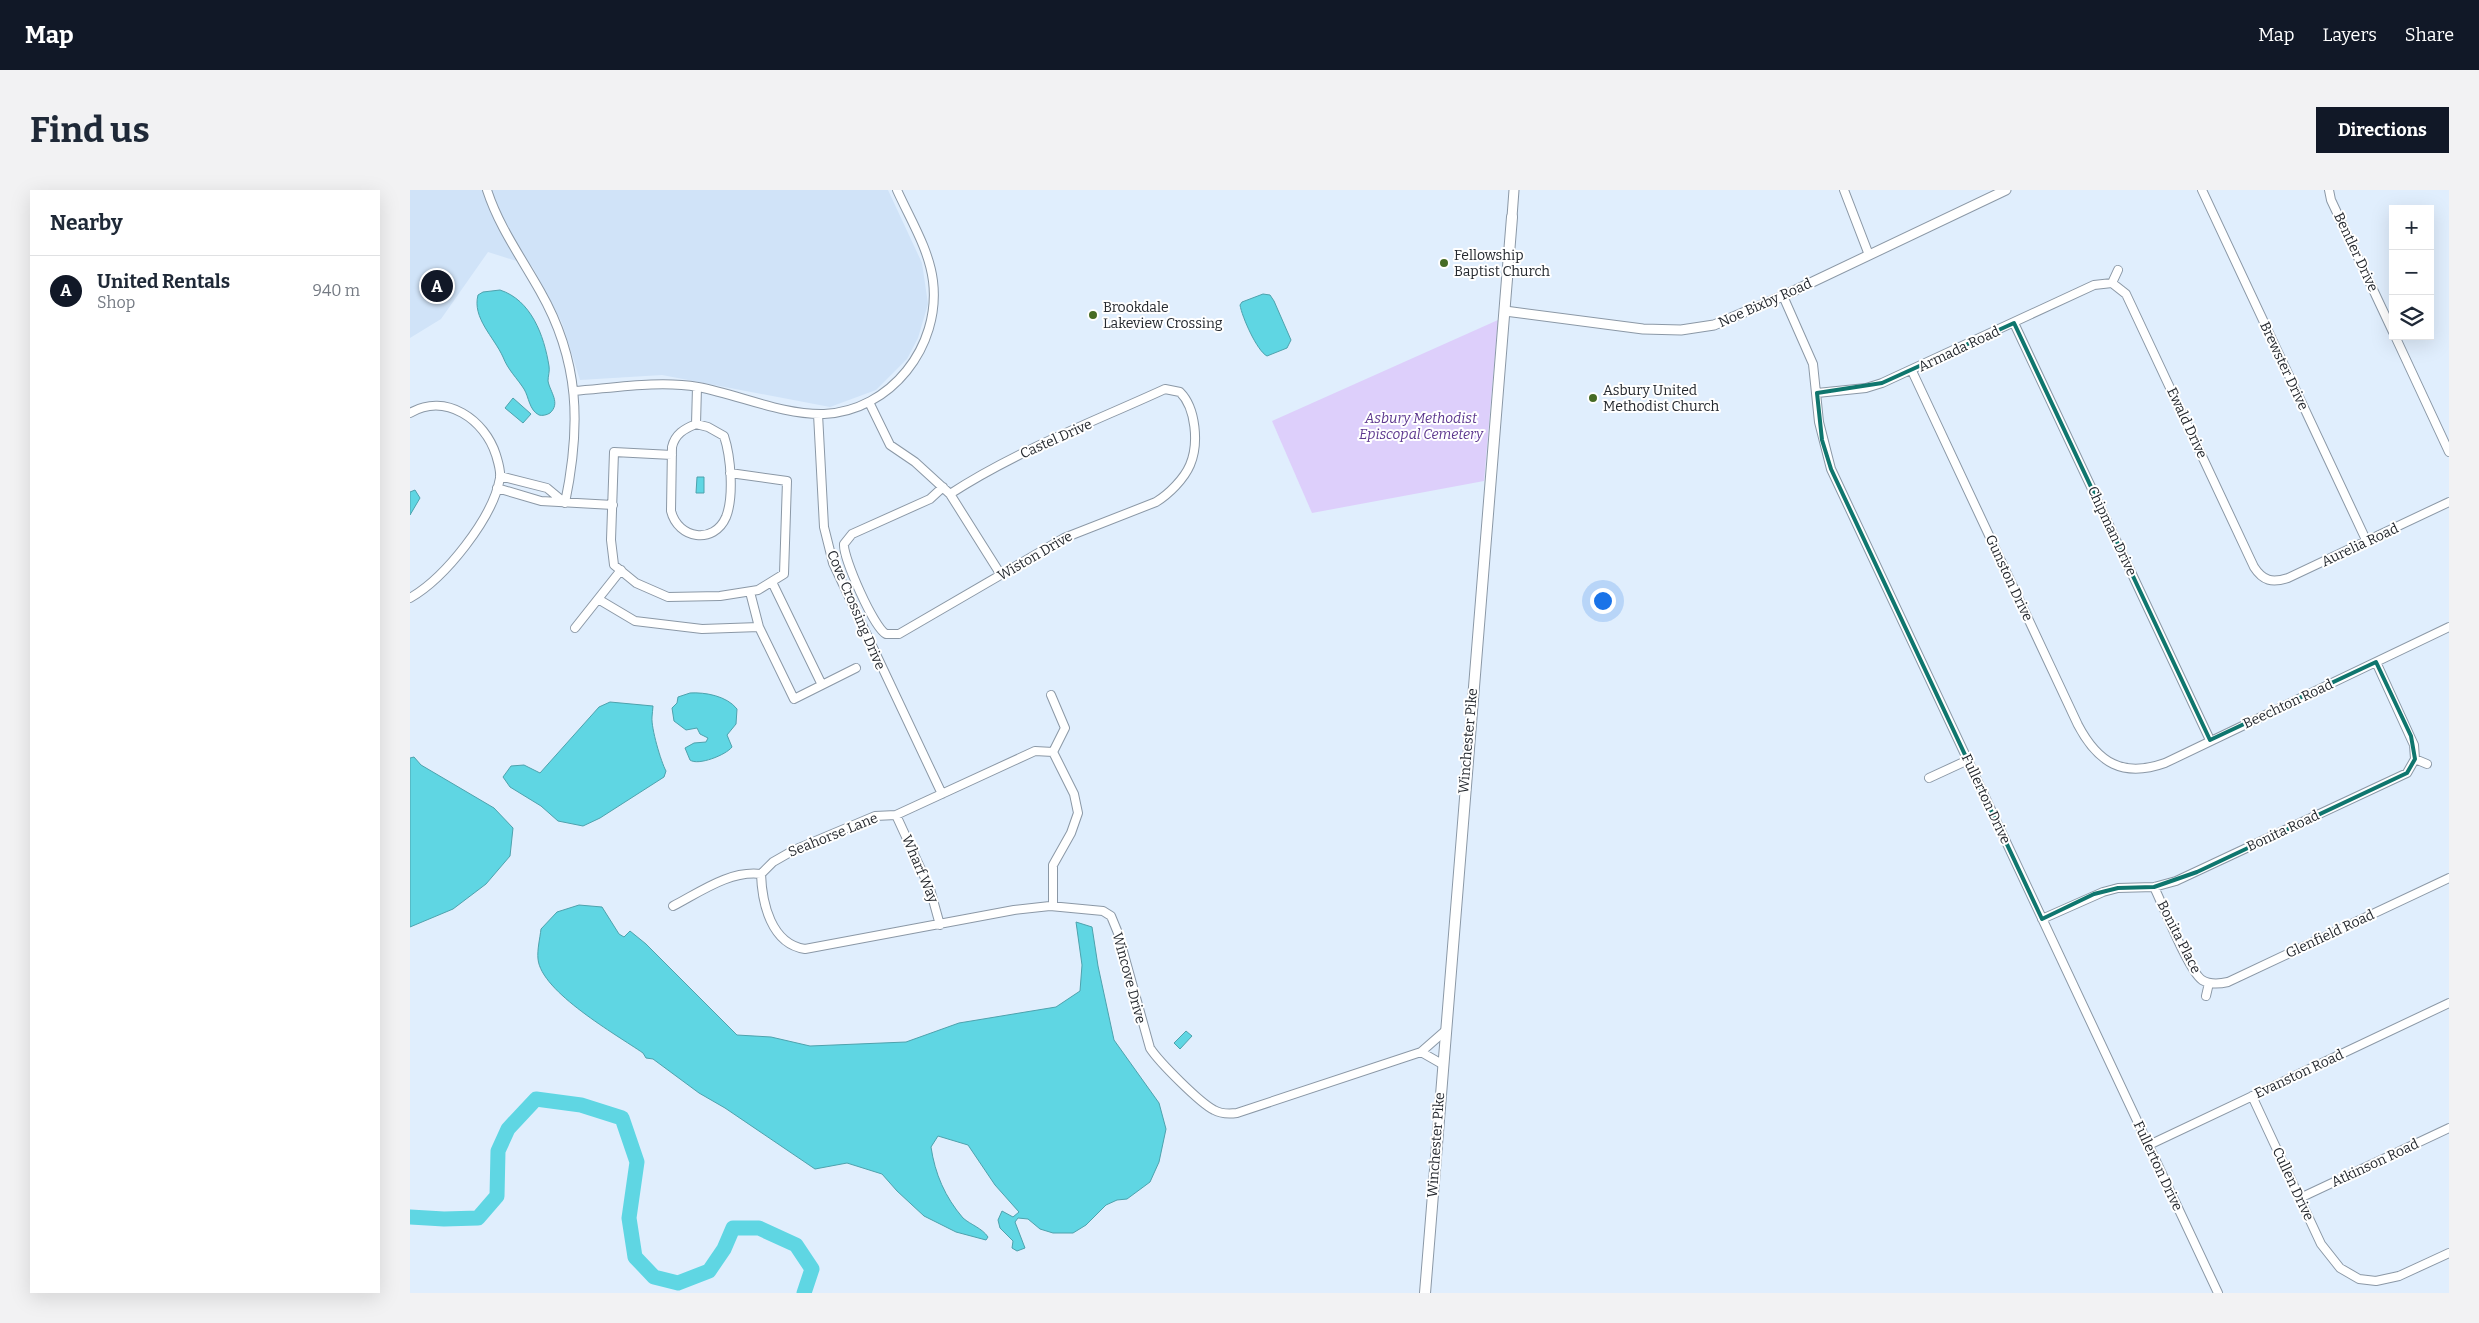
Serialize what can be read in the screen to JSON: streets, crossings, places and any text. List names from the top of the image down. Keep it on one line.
{"streets":{"main road":["Winchester Pike"],"street":["Bentler Drive","Noe Bixby Road","Armada Road","Brewster Drive","Ewald Drive","Castel Drive","Chipman Drive","Aurelia Road","Wiston Drive","Gunston Drive","Cove Crossing Drive","Beechton Road","Fullerton Drive","Bonita Road","Seahorse Lane","Wharf Way","Glenfield Road","Bonita Place","Wincove Drive","Evanston Road","Atkinson Road","Cullen Drive"]},"crossings":[["Noe Bixby Road","Winchester Pike"],["Noe Bixby Road","Fullerton Drive"],["Armada Road","Ewald Drive"],["Armada Road","Chipman Drive"],["Armada Road","Gunston Drive"],["Armada Road","Fullerton Drive"],["Brewster Drive","Aurelia Road"],["Ewald Drive","Aurelia Road"],["Castel Drive","Wiston Drive"],["Chipman Drive","Beechton Road"],["Gunston Drive","Beechton Road"],["Cove Crossing Drive","Seahorse Lane"],["Winchester Pike","Wincove Drive"],["Fullerton Drive","Bonita Road"],["Fullerton Drive","Evanston Road"],["Bonita Road","Bonita Place"],["Seahorse Lane","Wharf Way"],["Seahorse Lane","Wincove Drive"],["Wharf Way","Wincove Drive"],["Glenfield Road","Bonita Place"],["Evanston Road","Cullen Drive"],["Atkinson Road","Cullen Drive"]],"parks":["Asbury Methodist Episcopal Cemetery"],"places":["Fellowship Baptist Church","Brookdale Lakeview Crossing","Asbury United Methodist Church"],"page":{"header":"Map","nav":["Map","Layers","Share"],"buttons":"Directions","title":"Find us","heading":"Nearby","map_buttons":["+","−"],"list":[{"mark":"A","name":"United Rentals","note":"Shop","value":"940 m"}],"pins":"A"}}
